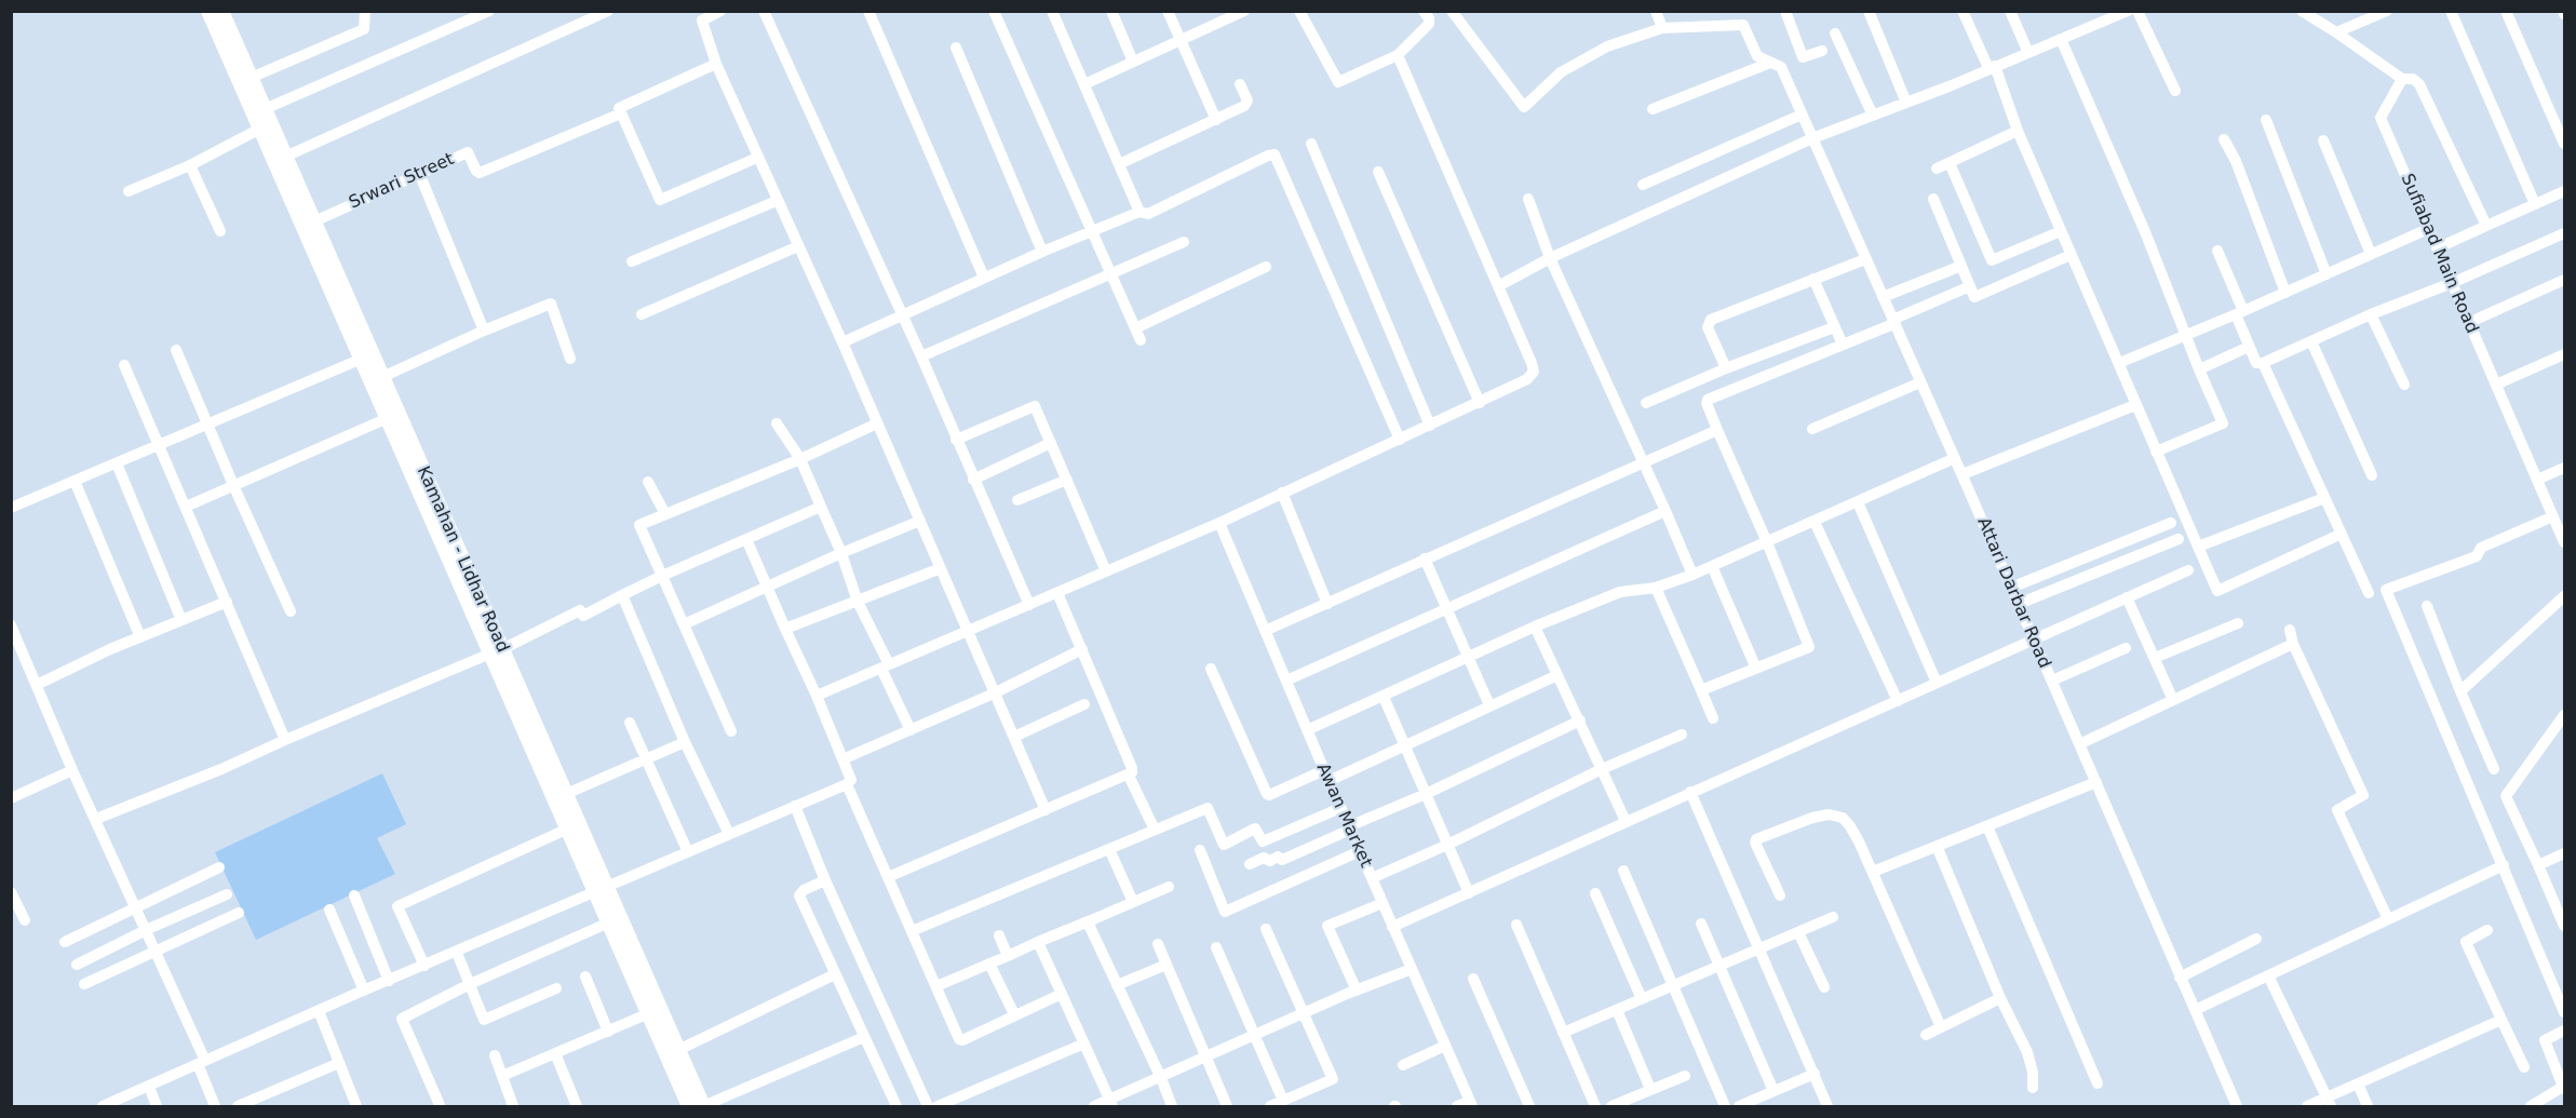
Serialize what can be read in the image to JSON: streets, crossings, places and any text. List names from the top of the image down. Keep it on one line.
{"streets":{"main road":["Kamahan - Lidhar Road"],"street":["Srwari Street","Sufiabad Main Road","Attari Darbar Road","Awan Market"]},"crossings":[["Srwari Street","Kamahan - Lidhar Road"]]}
